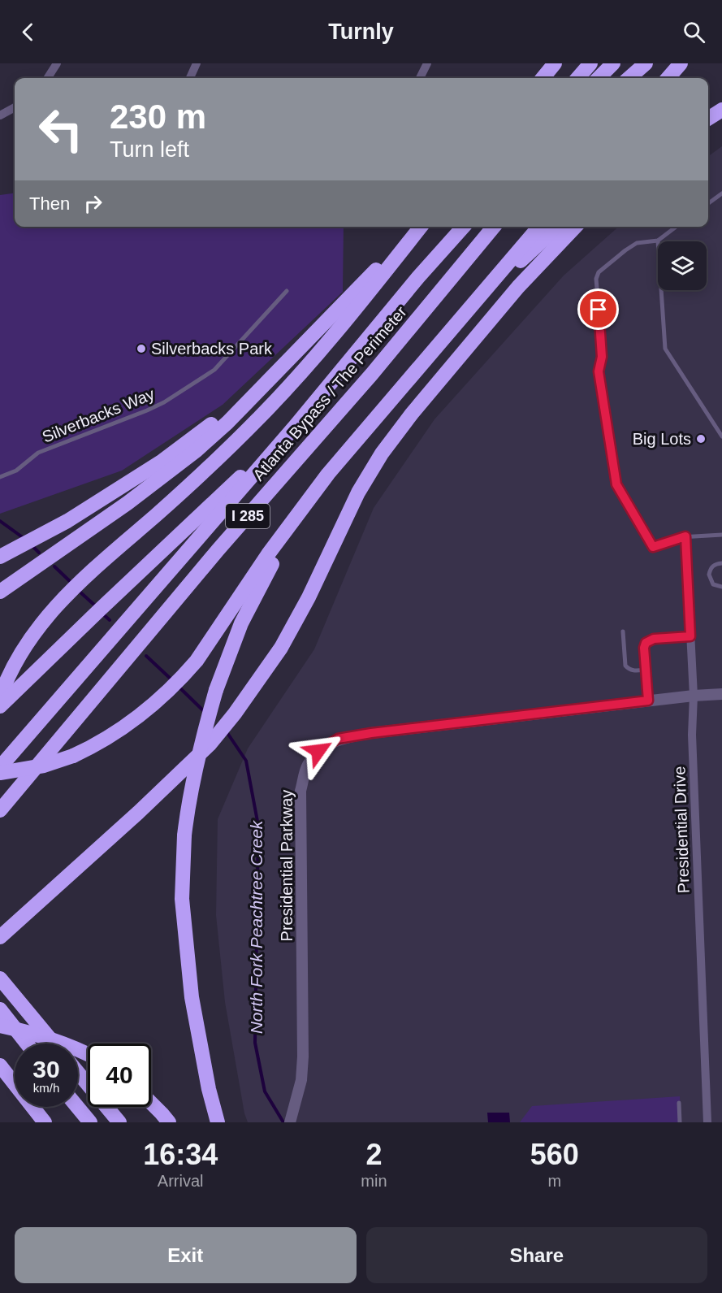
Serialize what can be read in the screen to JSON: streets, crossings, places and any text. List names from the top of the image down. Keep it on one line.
{"streets":{"highway":["Atlanta Bypass / The Perimeter","I 285"],"street":["Presidential Drive","Presidential Parkway"],"lane":["Silverbacks Way"]},"crossings":[["Presidential Drive","Presidential Parkway"]],"water":["North Fork Peachtree Creek"],"places":["Silverbacks Park","Big Lots"],"page":{"header":"Turnly","turn":["230 m","Turn left"],"then":"Then","speed":"30 km/h","limit":"40","eta":["16:34","Arrival","2","min","560","m"],"buttons":["Exit","Share"]}}
